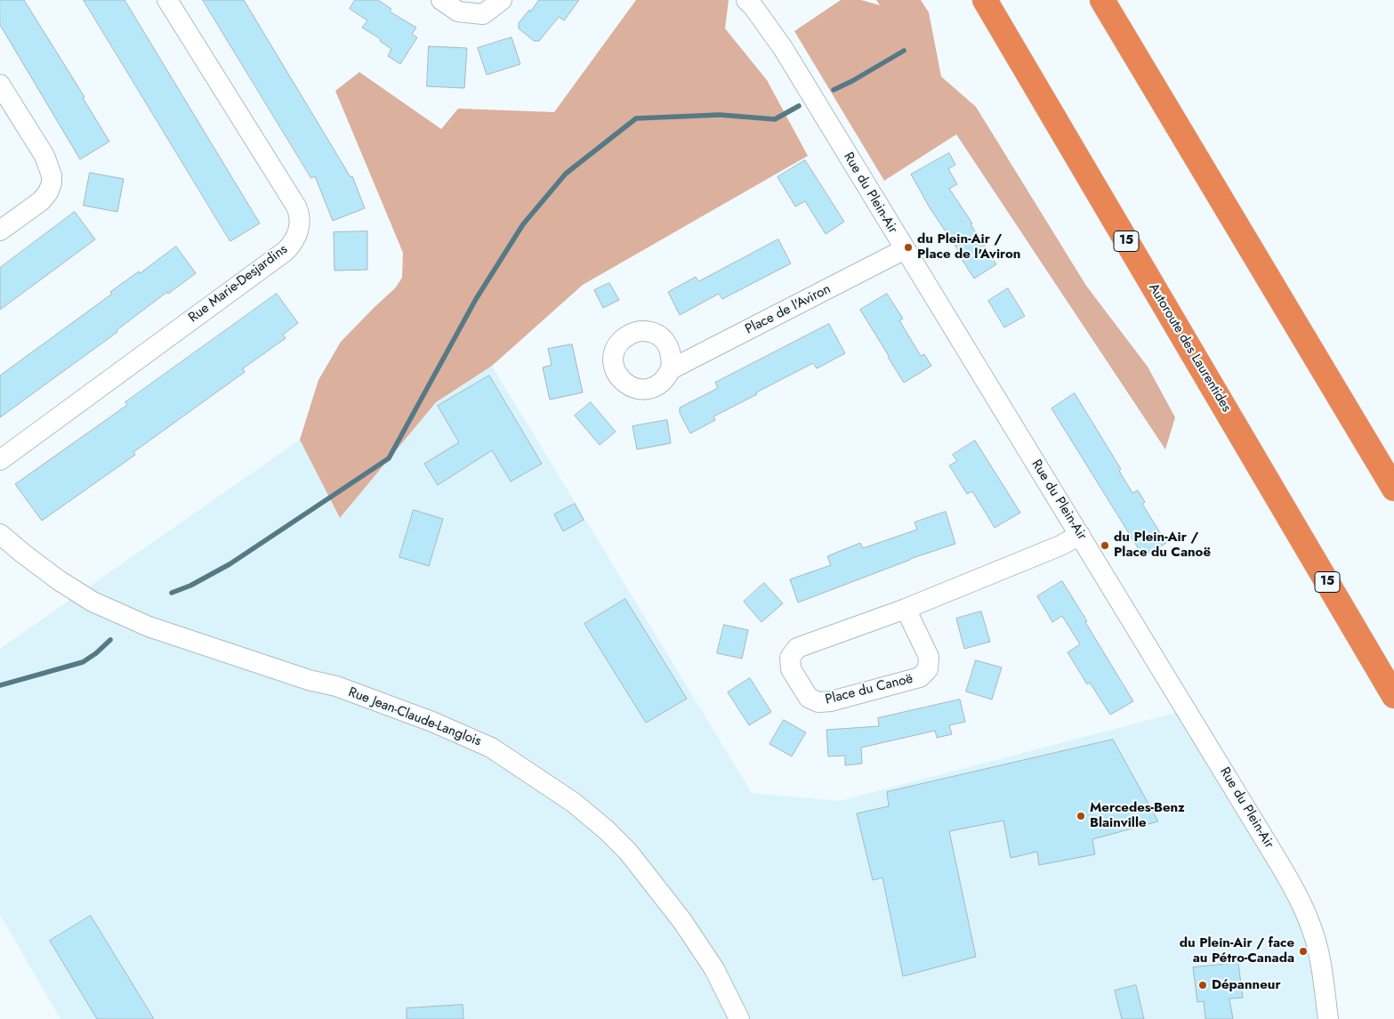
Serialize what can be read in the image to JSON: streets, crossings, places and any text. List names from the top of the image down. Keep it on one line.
{"streets":{"highway":["15","Autoroute des Laurentides"],"street":["Rue du Plein-Air","Rue Marie-Desjardins","Place de l'Aviron","Place du Canoë","Rue Jean-Claude-Langlois"]},"crossings":[["Rue du Plein-Air","Place de l'Aviron"],["Rue du Plein-Air","Place du Canoë"]],"places":["du Plein-Air / Place de l'Aviron","du Plein-Air / Place du Canoë","Mercedes-Benz Blainville","du Plein-Air / face au Pétro-Canada","Dépanneur"]}
